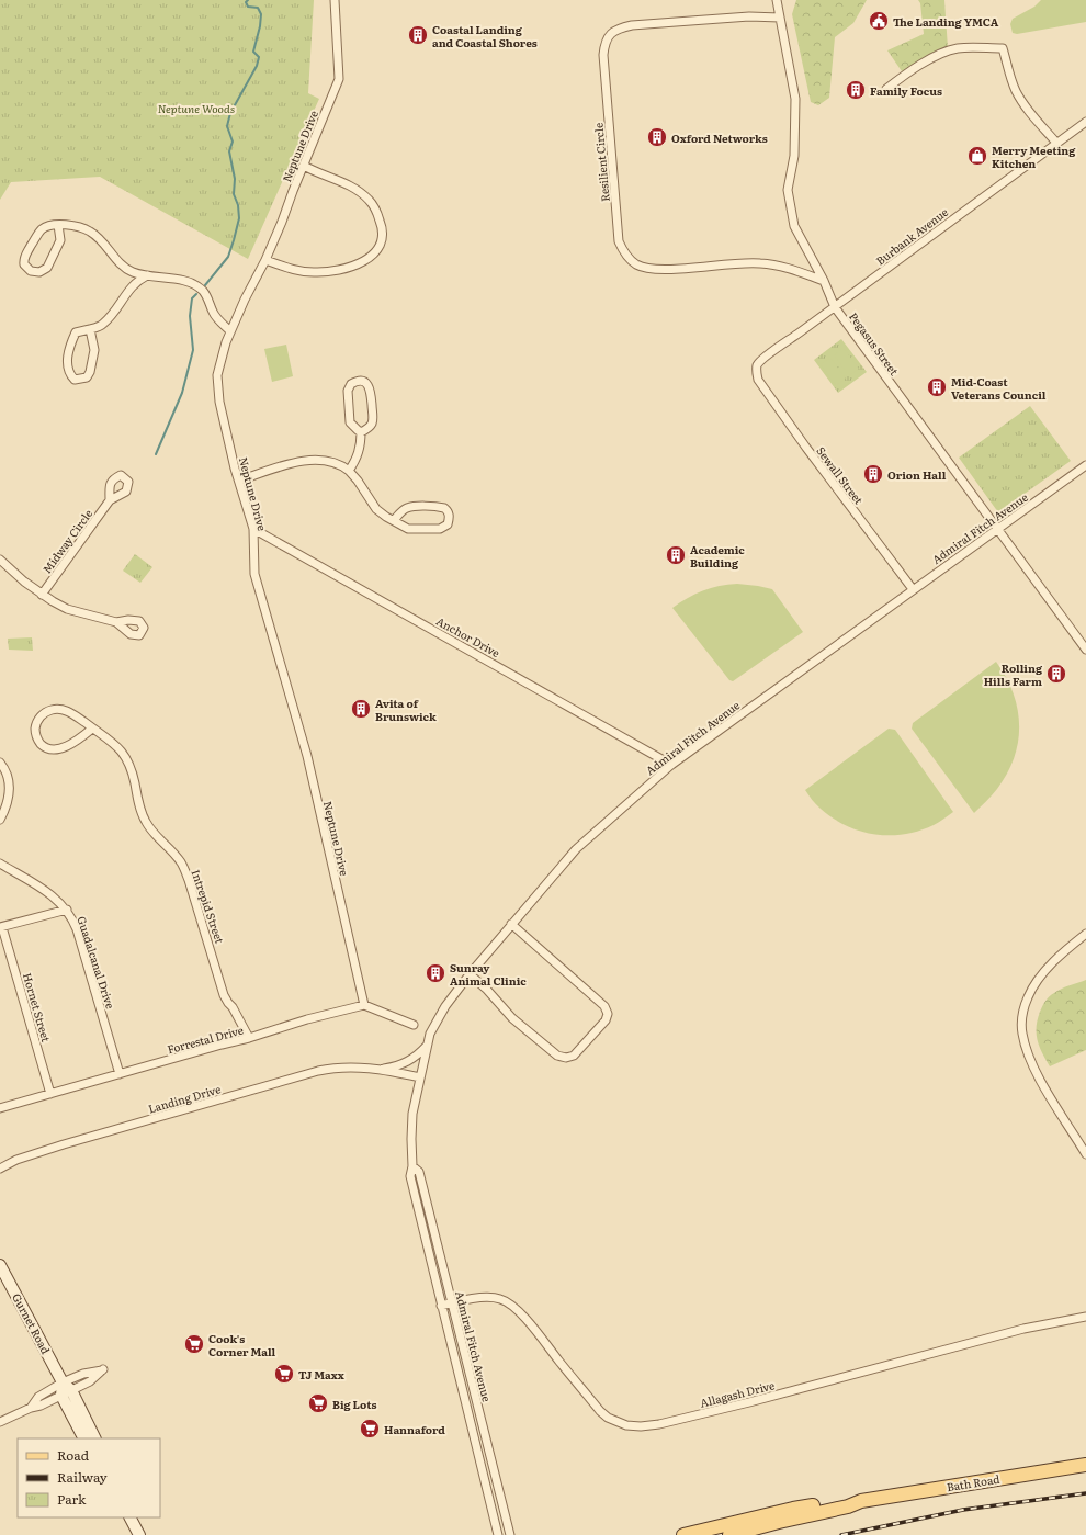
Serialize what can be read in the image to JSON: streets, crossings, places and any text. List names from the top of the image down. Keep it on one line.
{"streets":{"main road":["Gurnet Road","Bath Road"],"street":["Neptune Drive","Resilient Circle","Burbank Avenue","Pegasus Street","Sewall Street","Admiral Fitch Avenue","Midway Circle","Anchor Drive","Intrepid Street","Guadalcanal Drive","Hornet Street","Forrestal Drive","Landing Drive","Allagash Drive"]},"crossings":[["Neptune Drive","Anchor Drive"],["Neptune Drive","Forrestal Drive"],["Resilient Circle","Pegasus Street"],["Burbank Avenue","Pegasus Street"],["Burbank Avenue","Sewall Street"],["Pegasus Street","Admiral Fitch Avenue"],["Sewall Street","Admiral Fitch Avenue"],["Admiral Fitch Avenue","Anchor Drive"],["Admiral Fitch Avenue","Landing Drive"],["Admiral Fitch Avenue","Allagash Drive"],["Intrepid Street","Forrestal Drive"],["Guadalcanal Drive","Forrestal Drive"],["Hornet Street","Forrestal Drive"]],"parks":["Neptune Woods"],"places":{"public building":["The Landing YMCA"],"building":["Coastal Landing and Coastal Shores","Family Focus","Oxford Networks","Mid-Coast Veterans Council","Orion Hall","Academic Building","Rolling Hills Farm","Avita of Brunswick","Sunray Animal Clinic"],"shop":["Merry Meeting Kitchen"],"supermarket":["Cook's Corner Mall","TJ Maxx","Big Lots","Hannaford"]},"legend":["Road","Railway","Park"]}
